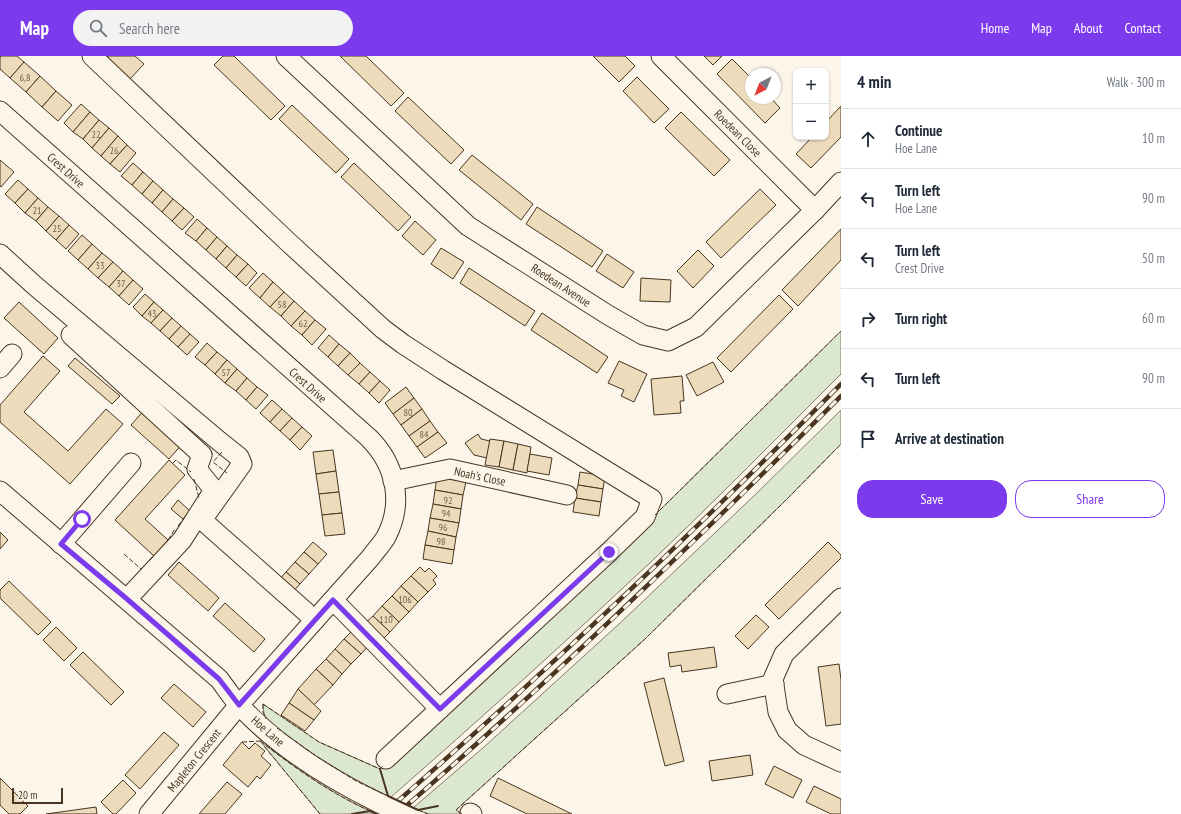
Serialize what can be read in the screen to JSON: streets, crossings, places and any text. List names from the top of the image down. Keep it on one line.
{"streets":{"street":["Roedean Close","Crest Drive","Roedean Avenue","Noah's Close","Hoe Lane","Mapleton Crescent"]},"crossings":[["Roedean Close","Roedean Avenue"],["Crest Drive","Noah's Close"],["Crest Drive","Hoe Lane"],["Crest Drive","Mapleton Crescent"],["Hoe Lane","Mapleton Crescent"]],"house_numbers":["6,8","22","26","21","25","33","37","58","43","62","57","80","84","92","94","96","98","106","110"],"scale_bar":"20 m","north":"bottom left","page":{"header":"Map","search":"Search here","nav":["Home","Map","About","Contact"],"heading":["4 min","Walk · 300 m"],"map_buttons":["+","−"],"list":[["Continue","Hoe Lane","10 m"],["Turn left","Hoe Lane","90 m"],["Turn left","Crest Drive","50 m"],["Turn right","60 m"],["Turn left","90 m"],"Arrive at destination"],"buttons":["Save","Share"],"scale":"20 m"}}
